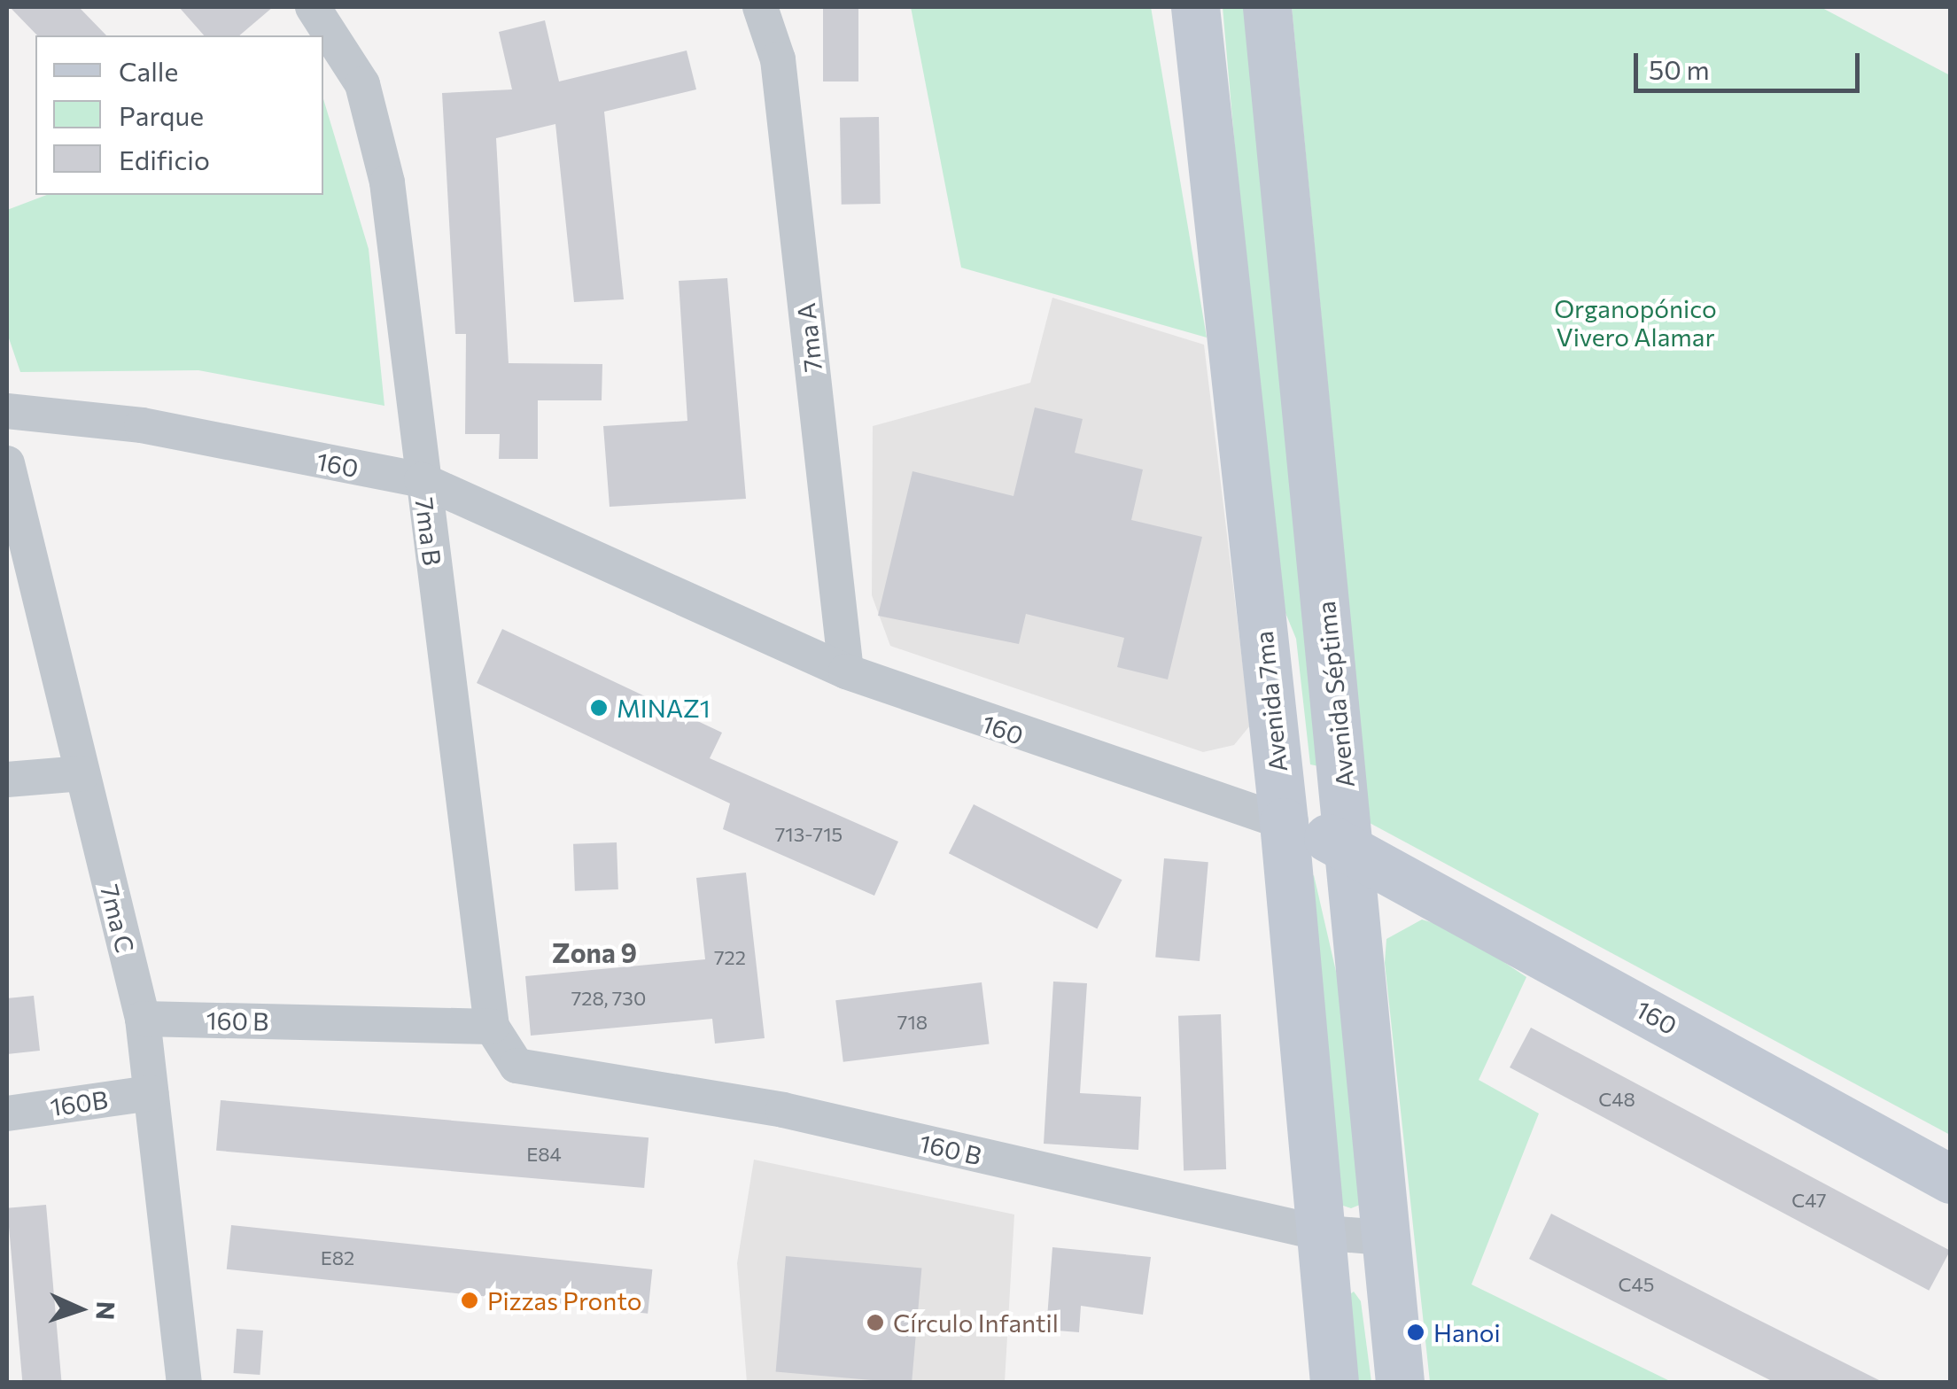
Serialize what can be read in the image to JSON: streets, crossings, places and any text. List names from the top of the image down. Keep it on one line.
{"streets":{"main road":["160","Avenida Séptima","Avenida 7ma"],"street":["7ma A","7ma B","7ma C","160 B","160B"]},"crossings":[["7ma A","160"],["160","7ma B"],["160","Avenida Séptima"],["160","Avenida 7ma"],["7ma B","160 B"],["Avenida Séptima","160 B"],["7ma C","160 B"],["7ma C","160B"]],"districts":["Zona 9"],"parks":["Organopónico Vivero Alamar"],"places":["MINAZ1","Pizzas Pronto","Círculo Infantil","Hanoi"],"house_numbers":["713-715","722","728, 730","718","C48","E84","C47","E82","C45"],"legend":["Calle","Parque","Edificio"],"scale_bar":"50 m","north":"right"}
